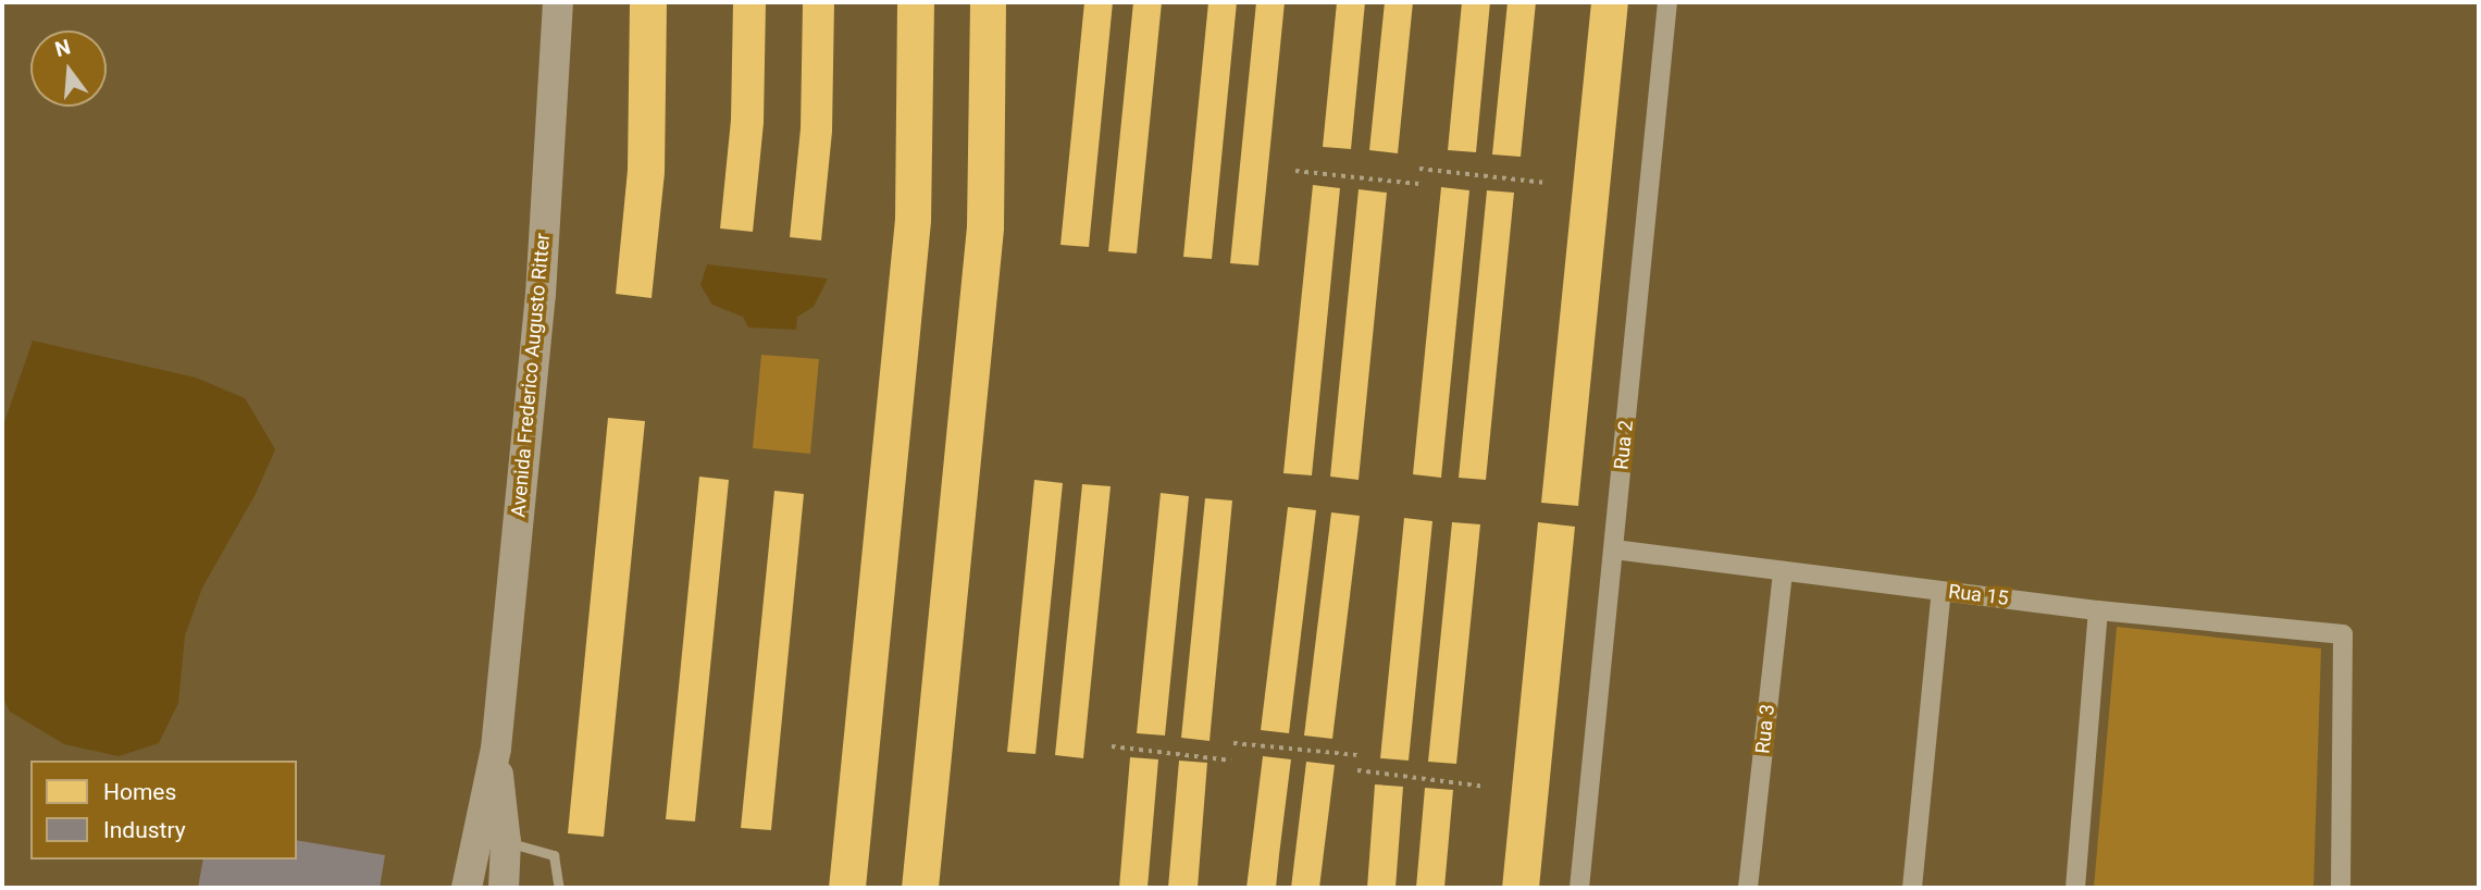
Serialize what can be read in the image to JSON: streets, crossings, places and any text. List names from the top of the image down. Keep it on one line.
{"streets":{"main road":["Avenida Frederico Augusto Ritter"],"street":["Rua 2","Rua 15","Rua 3"]},"crossings":[["Rua 2","Rua 15"],["Rua 15","Rua 3"]],"legend":["Homes","Industry"],"north":"top"}
